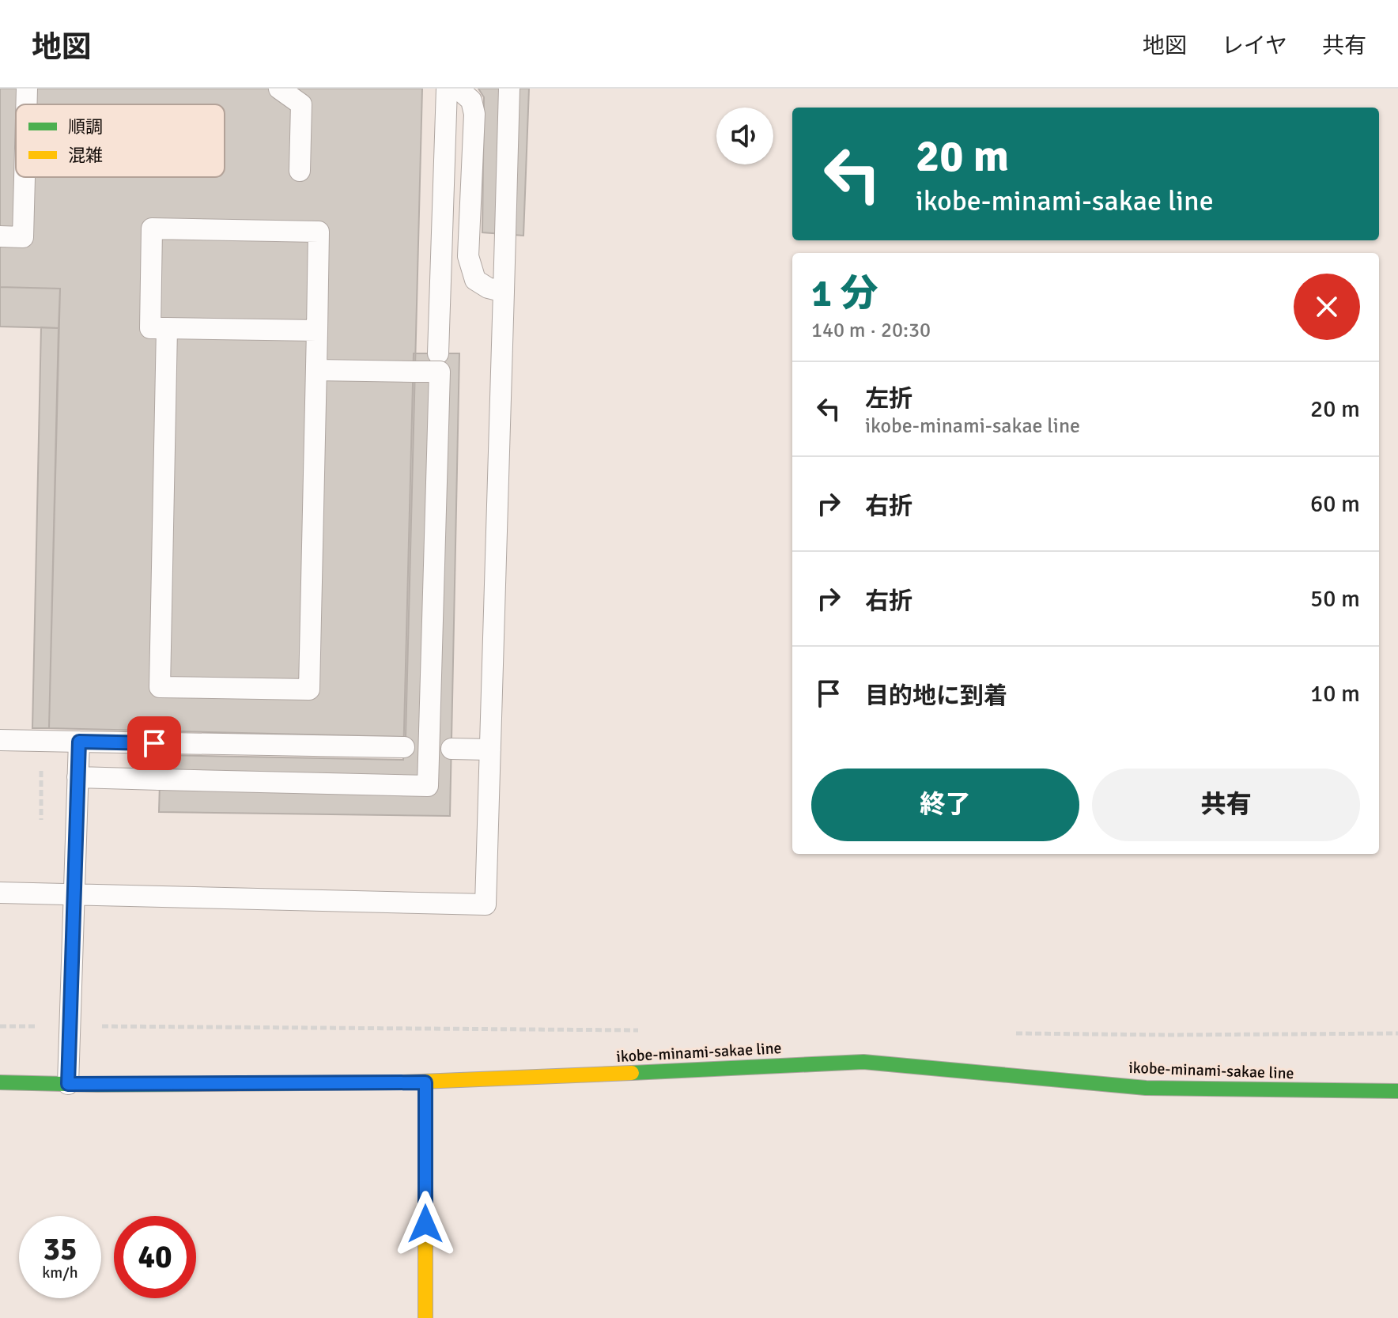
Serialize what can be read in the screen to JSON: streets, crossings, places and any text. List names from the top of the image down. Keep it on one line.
{"streets":{"main road":["ikobe-minami-sakae line"]},"legend":["順調","混雑"],"page":{"header":"地図","nav":["地図","レイヤ","共有"],"turn":["20 m","ikobe-minami-sakae line"],"heading":["1 分","140 m · 20:30"],"list":[{"name":"左折","note":"ikobe-minami-sakae line","value":"20 m"},{"name":"右折","value":"60 m"},{"name":"右折","value":"50 m"},{"name":"目的地に到着","value":"10 m"}],"buttons":["終了","共有"],"speed":"35 km/h","limit":"40"}}
